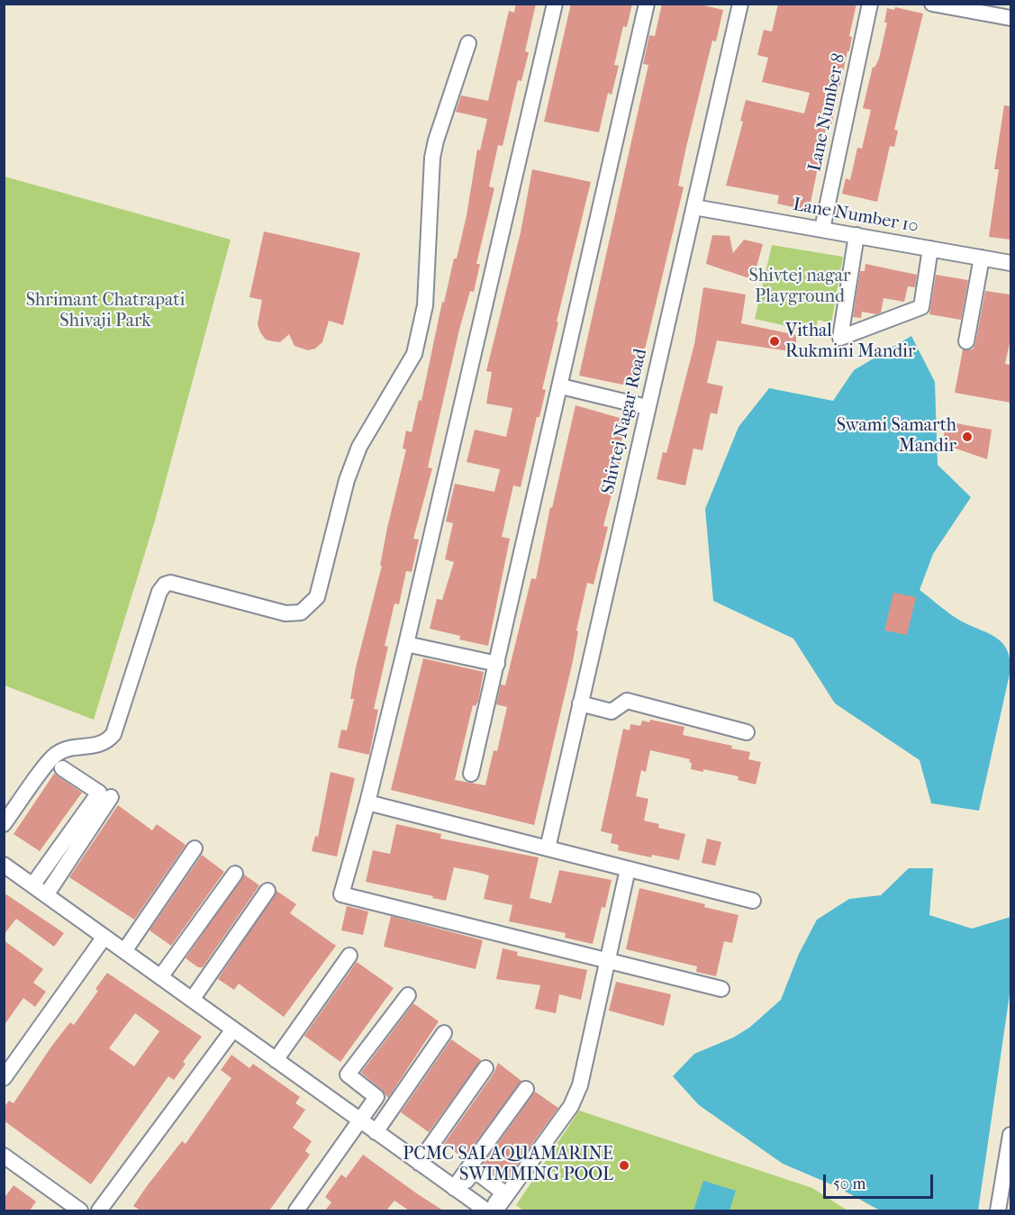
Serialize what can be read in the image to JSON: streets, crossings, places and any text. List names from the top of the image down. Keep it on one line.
{"streets":{"street":["Lane Number 8","Lane Number 10","Shivtej Nagar Road"]},"crossings":[["Lane Number 8","Lane Number 10"],["Lane Number 10","Shivtej Nagar Road"]],"parks":["Shivtej nagar Playground","Shrimant Chatrapati Shivaji Park"],"places":["Vithal Rukmini Mandir","Swami Samarth Mandir","PCMC SAI AQUAMARINE SWIMMING POOL"],"scale_bar":"50 m"}
